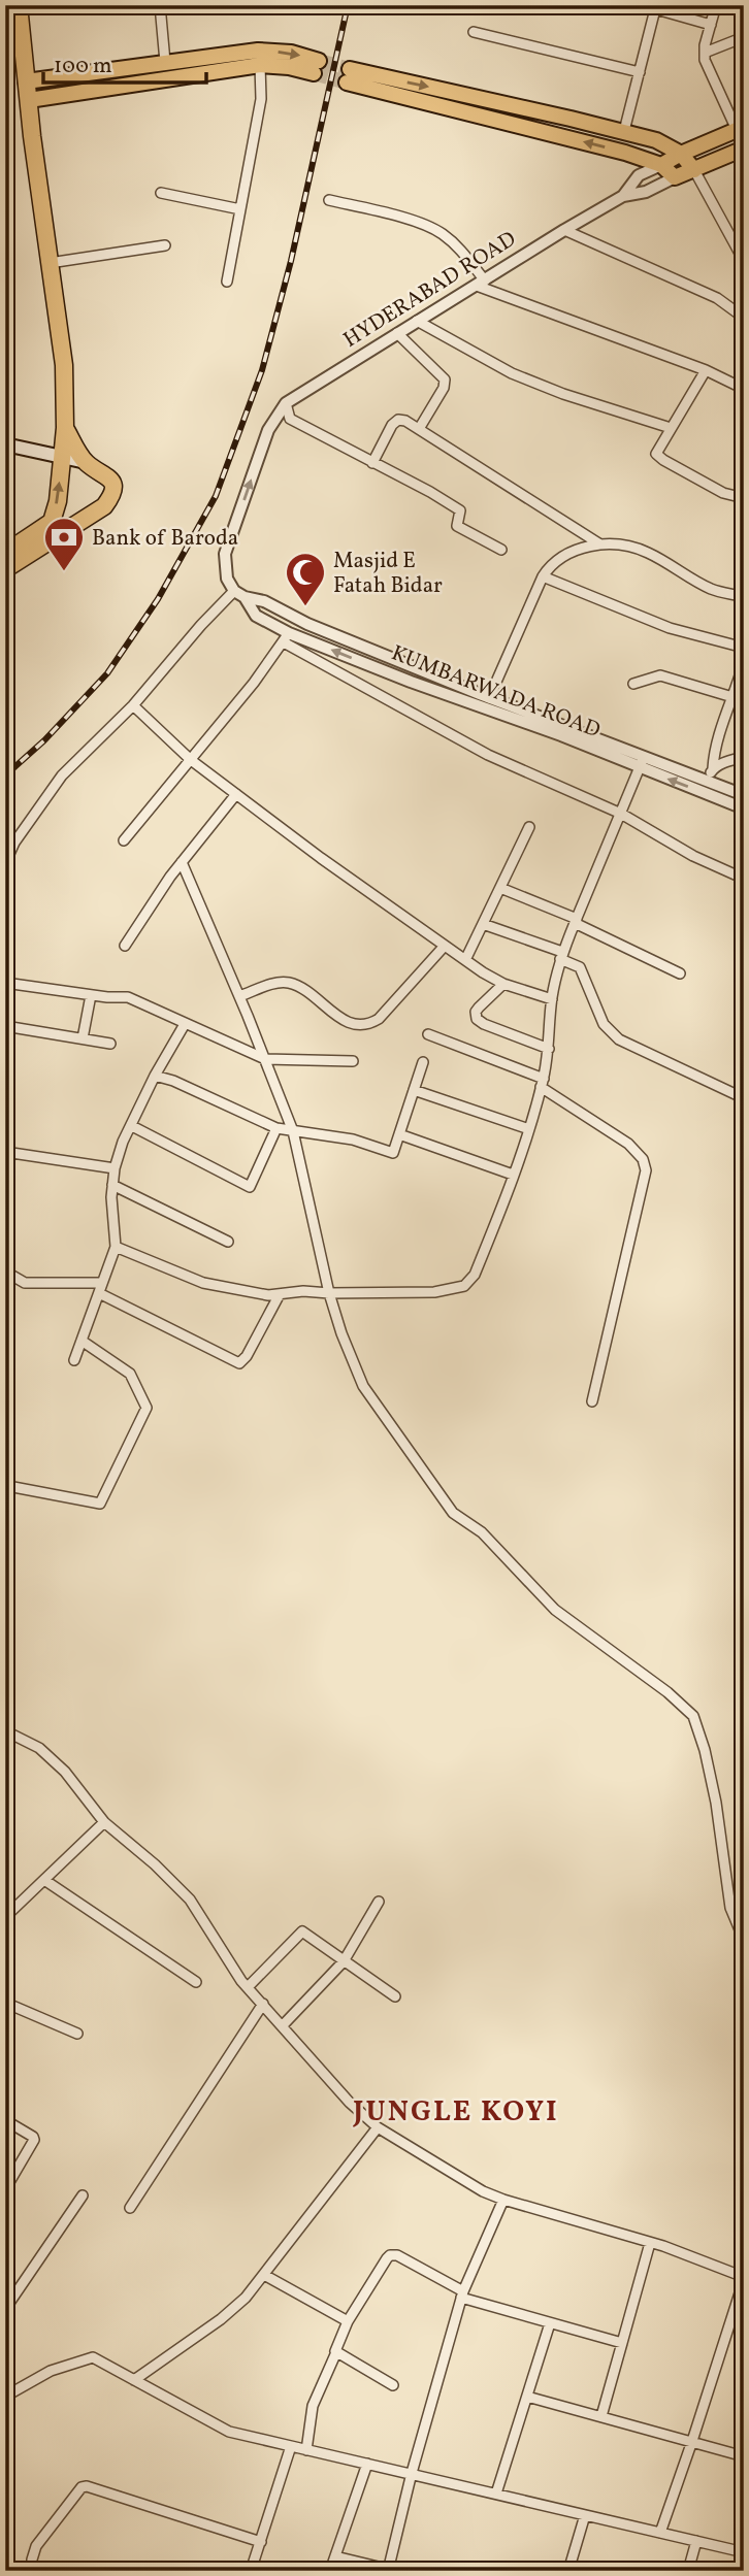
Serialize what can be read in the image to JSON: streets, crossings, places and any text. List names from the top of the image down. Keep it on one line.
{"streets":{"main road":["HYDERABAD ROAD"],"street":["KUMBARWADA ROAD"]},"crossings":[["HYDERABAD ROAD","KUMBARWADA ROAD"]],"districts":["JUNGLE KOYI"],"places":{"bank":["Bank of Baroda"],"mosque":["Masjid E Fatah Bidar"]},"scale_bar":"100 m"}
